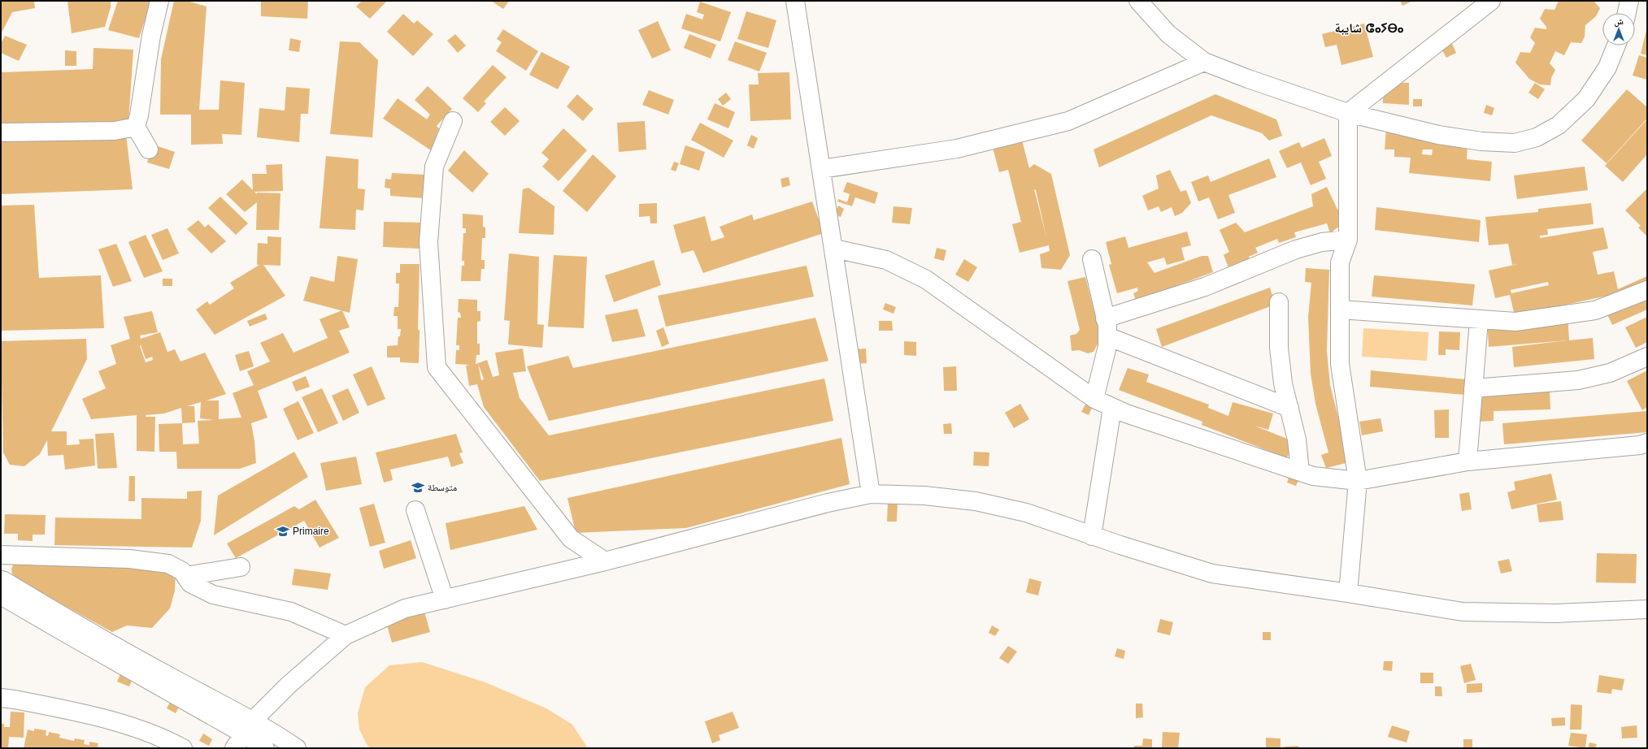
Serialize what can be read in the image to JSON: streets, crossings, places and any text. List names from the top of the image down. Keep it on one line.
{"districts":["شايبة ⵛⴰⵢⴱⴰ"],"places":{"school or university":["متوسطة","Primaire"]},"north":"top"}
